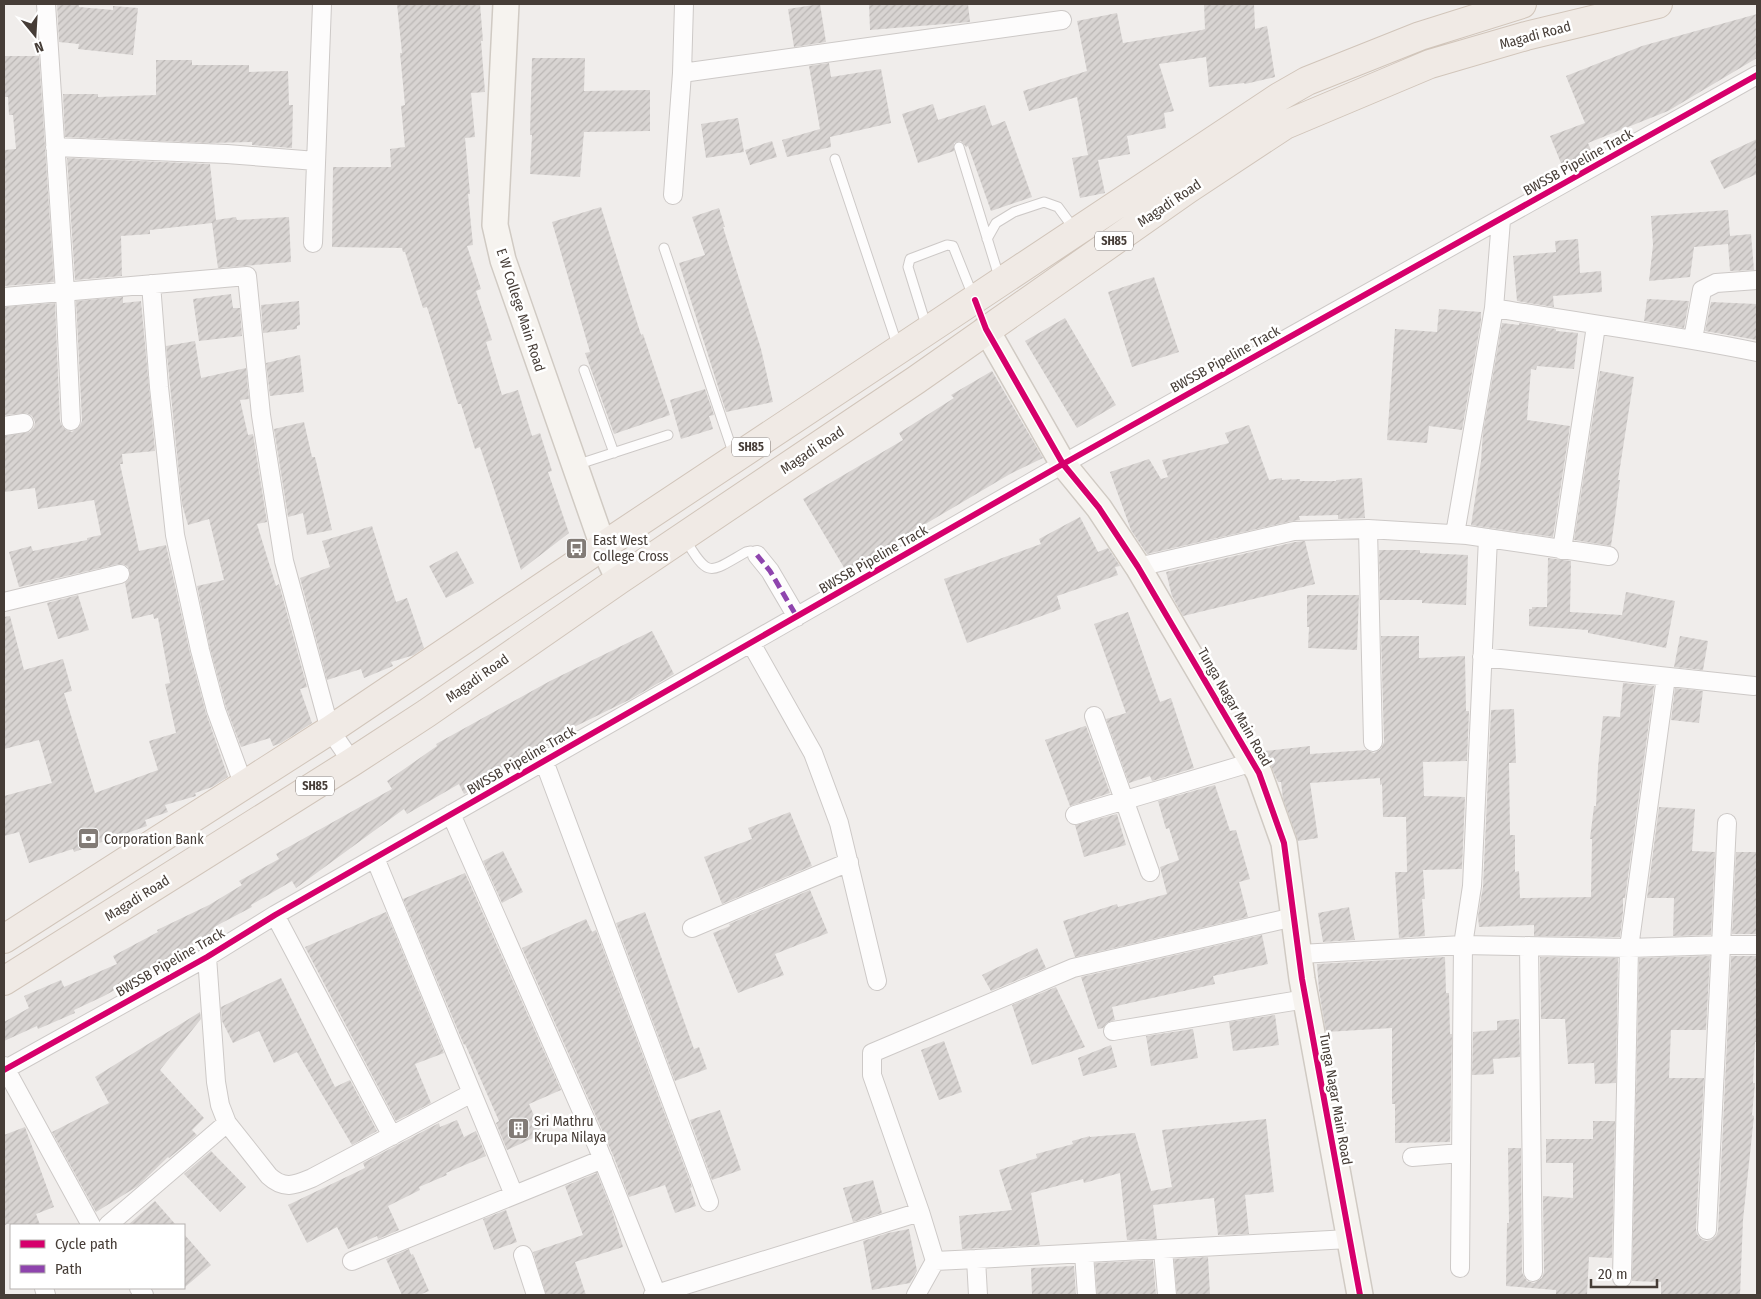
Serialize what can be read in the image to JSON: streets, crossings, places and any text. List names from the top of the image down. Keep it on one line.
{"streets":{"main road":["Magadi Road","SH85"],"street":["BWSSB Pipeline Track","E W College Main Road","Tunga Nagar Main Road"]},"crossings":[["Magadi Road","E W College Main Road"],["Magadi Road","Tunga Nagar Main Road"],["BWSSB Pipeline Track","Tunga Nagar Main Road"]],"places":{"bus stop":["East West College Cross"],"bank":["Corporation Bank"],"building":["Sri Mathru Krupa Nilaya"]},"legend":["Cycle path","Path"],"scale_bar":"20 m","north":"bottom"}
